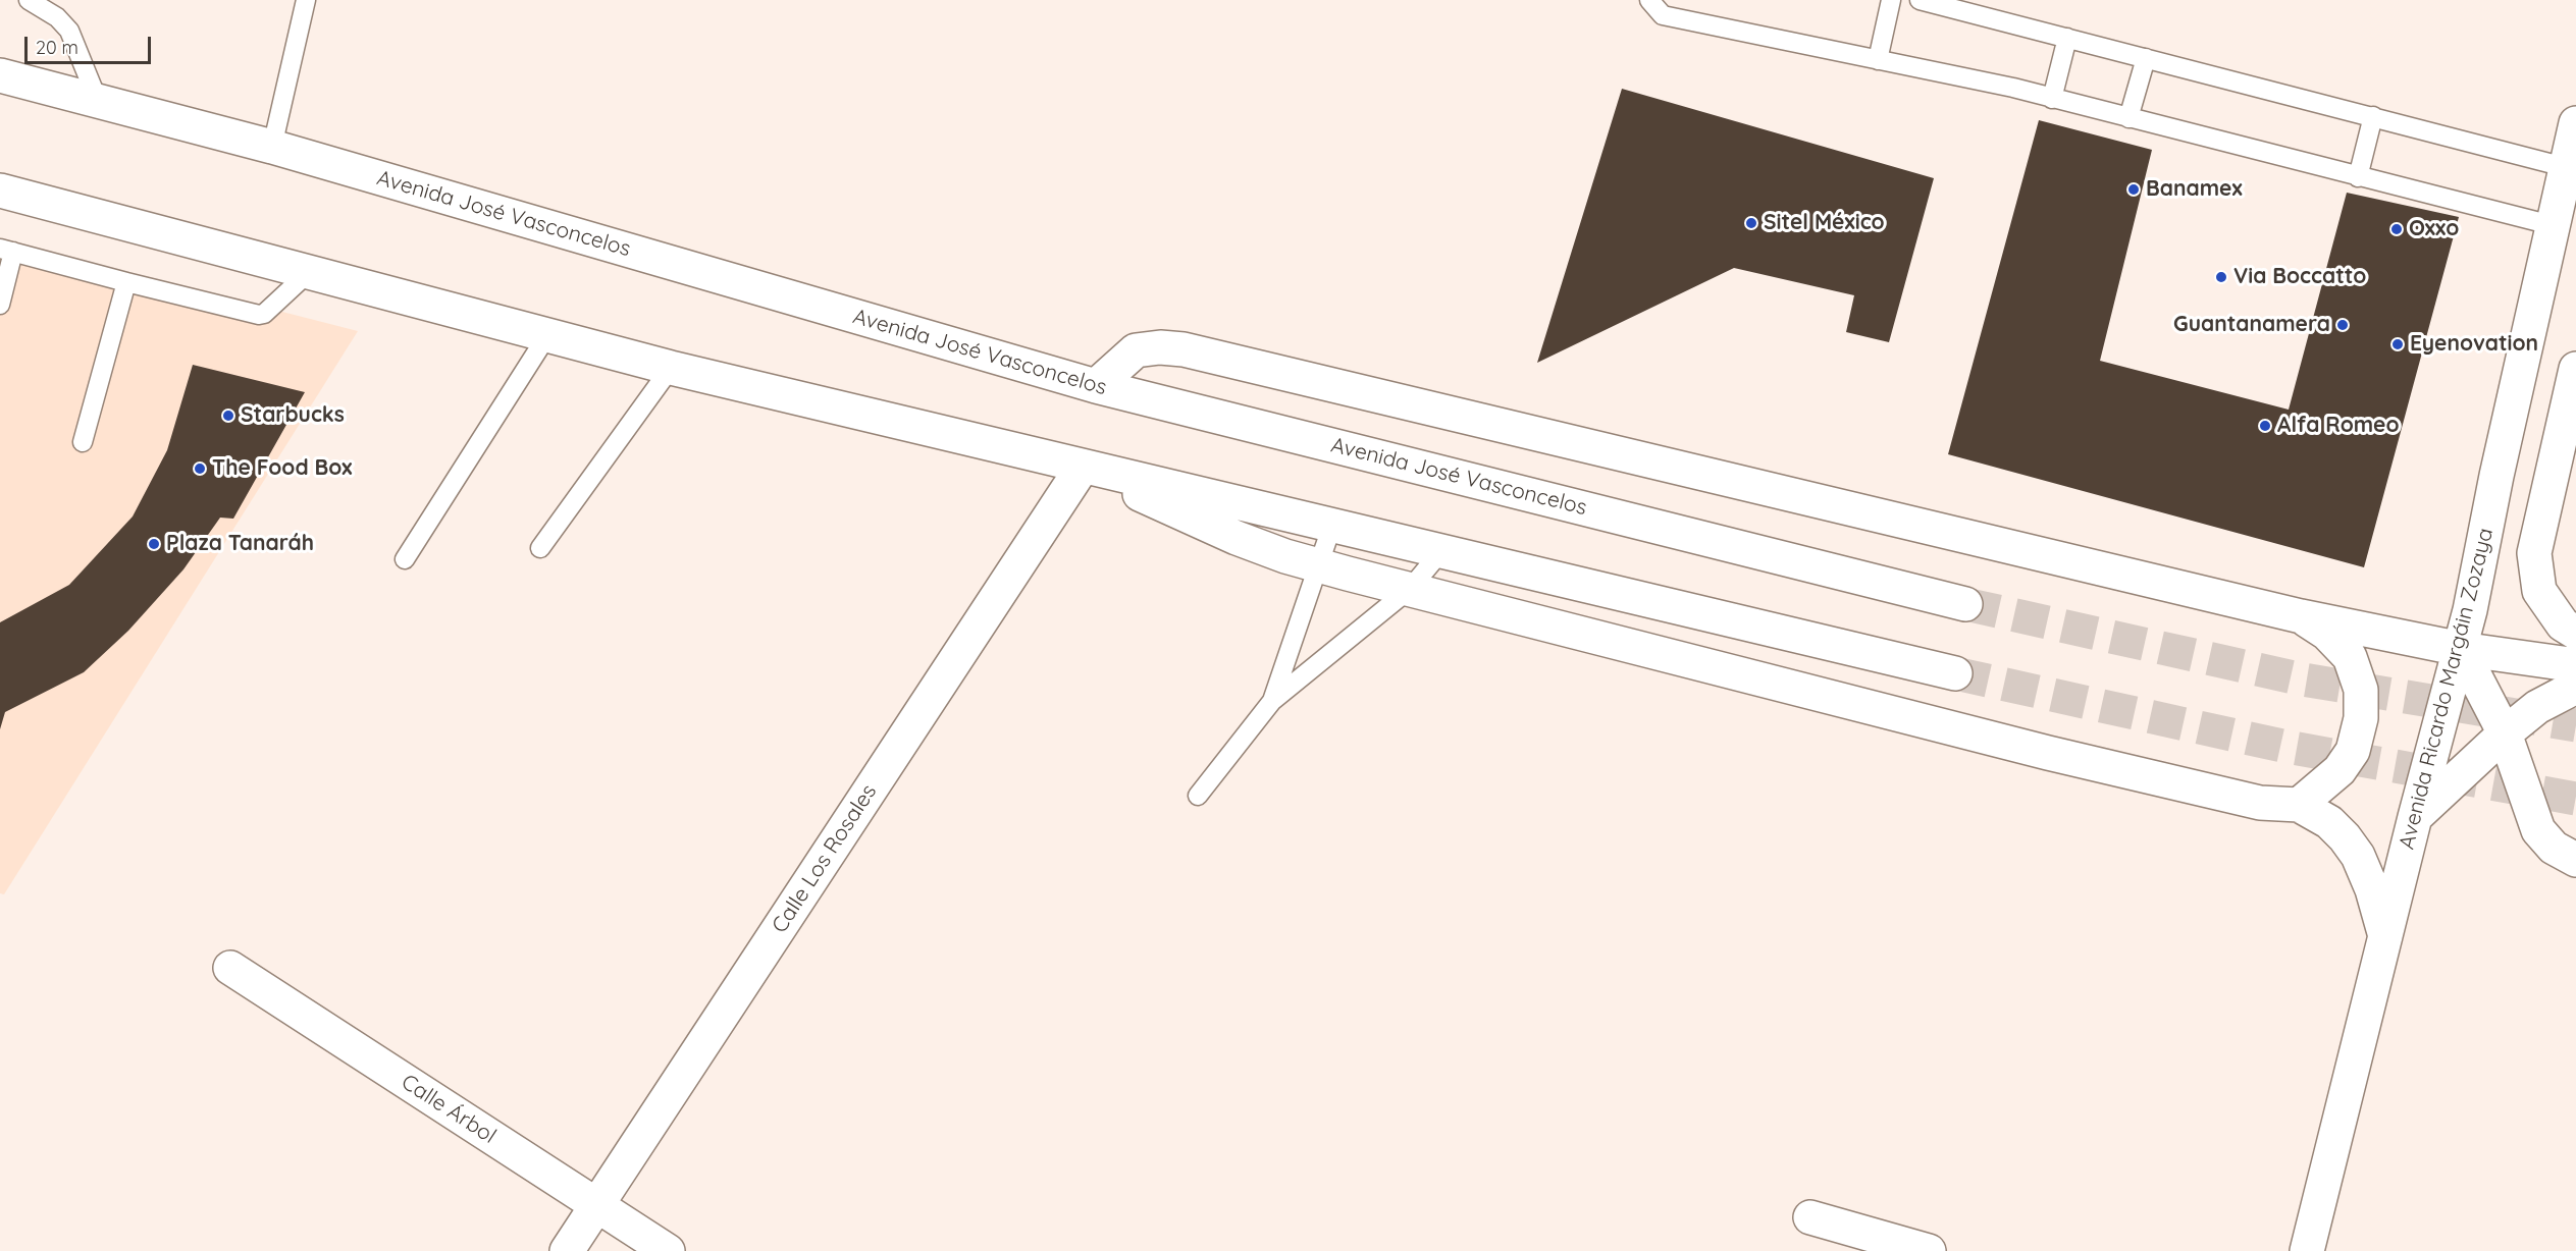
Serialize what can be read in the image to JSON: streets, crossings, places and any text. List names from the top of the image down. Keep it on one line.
{"streets":{"main road":["Avenida José Vasconcelos","Avenida Ricardo Margáin Zozaya","Calle Los Rosales","Calle Árbol"]},"crossings":[["Calle Los Rosales","Calle Árbol"]],"places":["Banamex","Sitel México","Oxxo","Via Boccatto","Guantanamera","Eyenovation","Starbucks","Alfa Romeo","The Food Box","Plaza Tanaráh"],"scale_bar":"20 m"}
